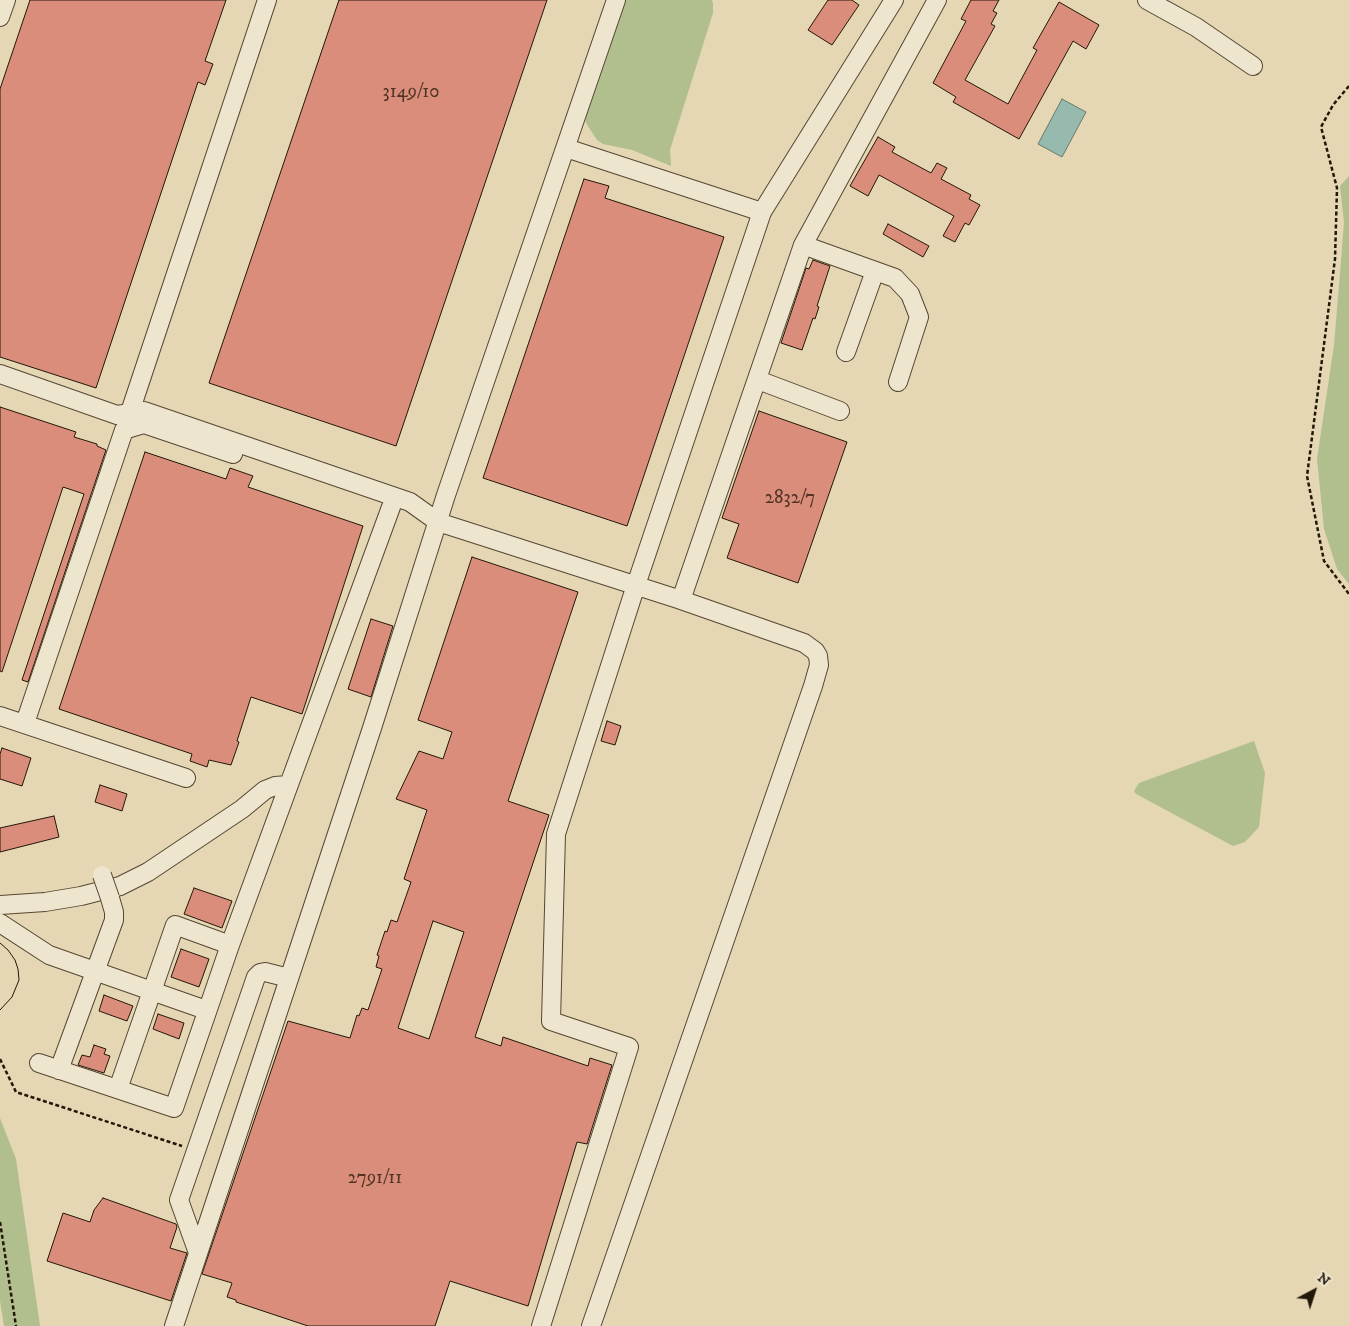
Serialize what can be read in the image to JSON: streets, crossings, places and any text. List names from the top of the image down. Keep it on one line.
{"house_numbers":["3149/10","2832/7","2791/11"],"north":"top right"}
